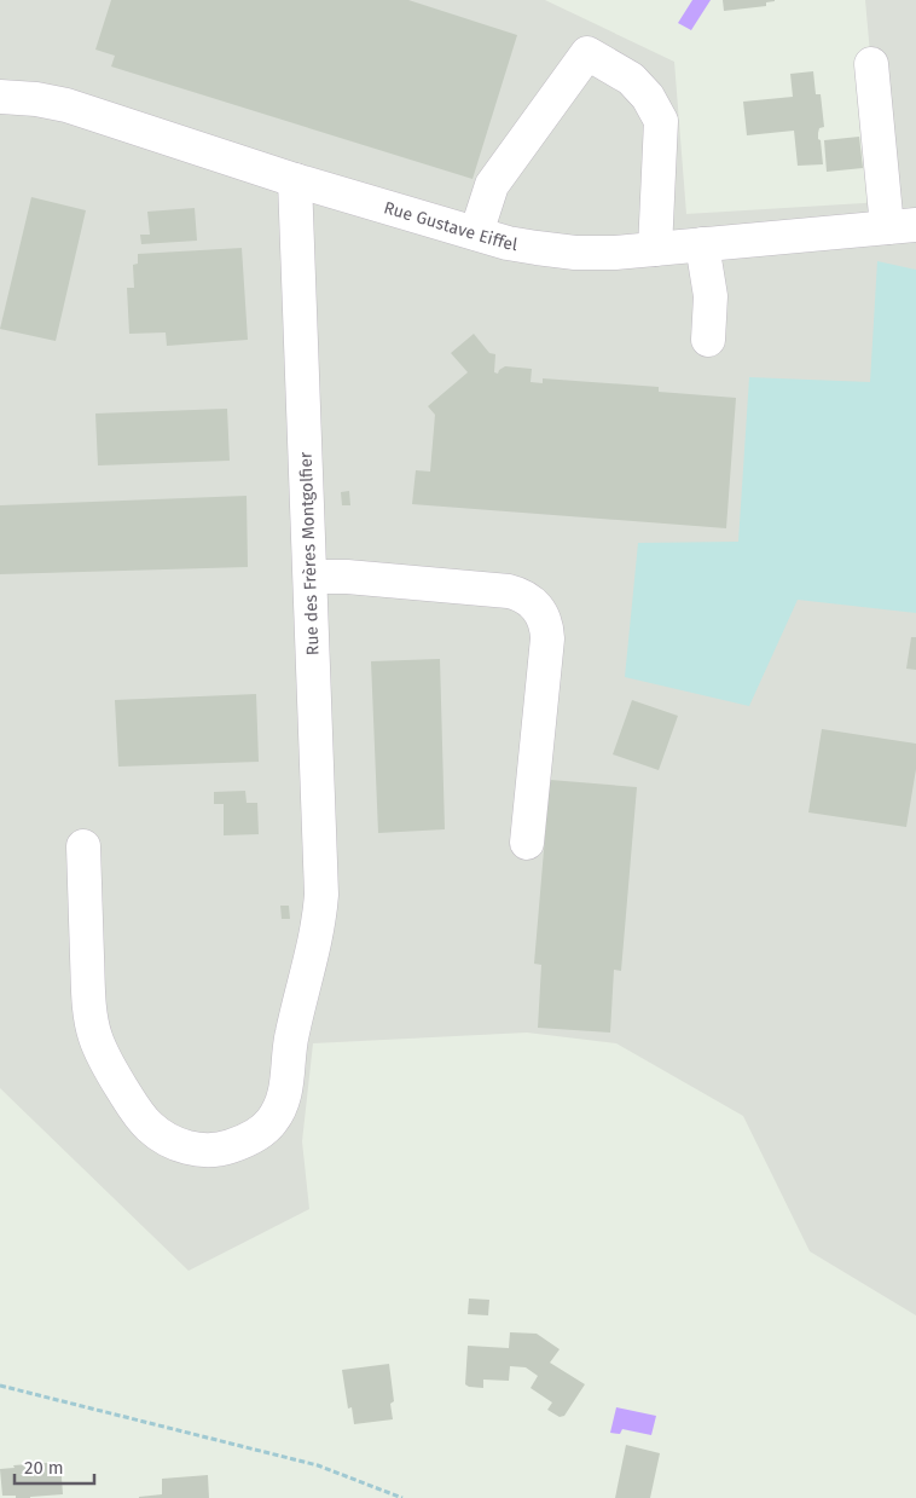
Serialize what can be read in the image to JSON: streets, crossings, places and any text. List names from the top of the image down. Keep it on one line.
{"streets":{"street":["Rue Gustave Eiffel","Rue des Frères Montgolfier"]},"crossings":[["Rue Gustave Eiffel","Rue des Frères Montgolfier"]],"scale_bar":"20 m"}
